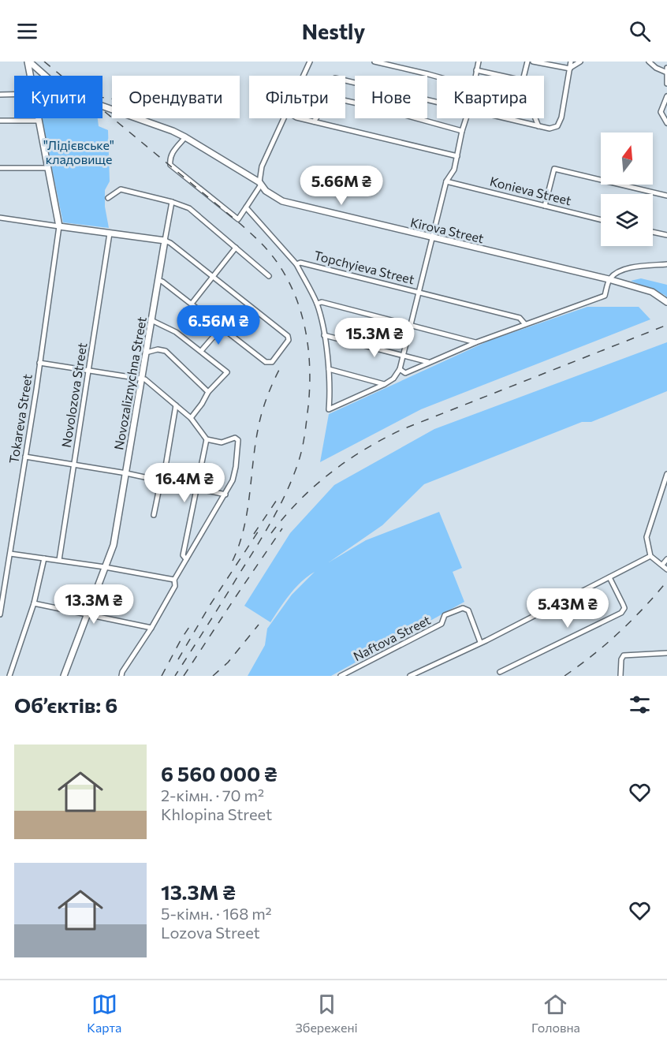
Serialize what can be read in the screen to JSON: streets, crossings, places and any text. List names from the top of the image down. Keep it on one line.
{"streets":{"main road":["Kirova Street","Novozaliznychna Street"],"street":["Konieva Street","Topchyieva Street","Novolozova Street","Tokareva Street","Naftova Street"]},"parks":["\"Лідієвське\" кладовище"],"north":"top","page":{"header":"Nestly","chip":["Купити","Орендувати","Фільтри","Нове","Квартира"],"price":["5.66M ₴","6.56M ₴","15.3M ₴","16.4M ₴","13.3M ₴","5.43M ₴"],"heading":"Об’єктів: 6","list":[{"name":"6 560 000 ₴","note":"2-кімн. · 70 m² · Khlopina Street"},{"name":"13.3M ₴","note":"5-кімн. · 168 m² · Lozova Street"}],"tabs":["Карта","Збережені","Головна"]}}
